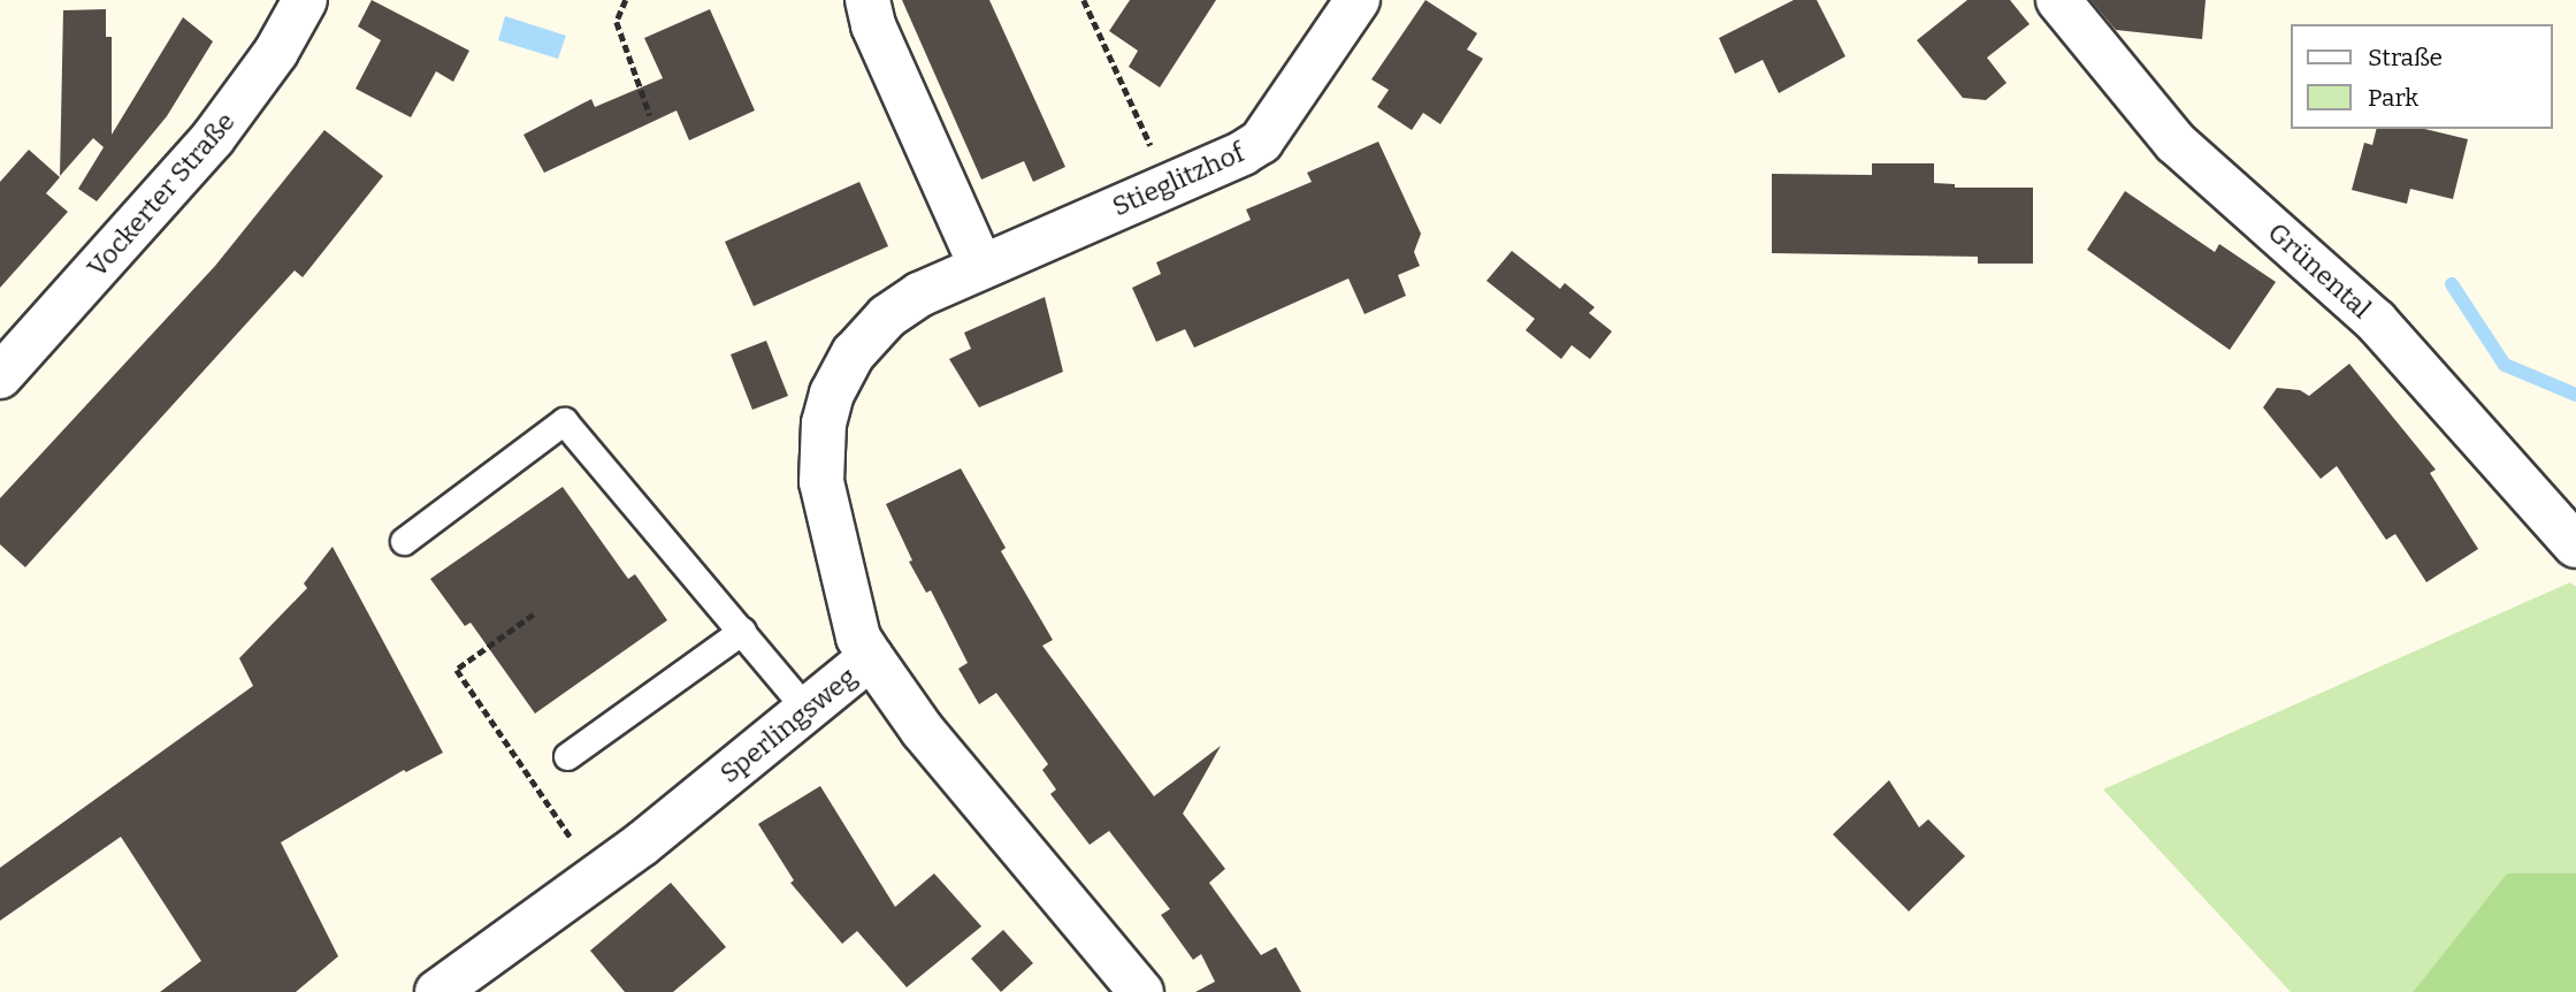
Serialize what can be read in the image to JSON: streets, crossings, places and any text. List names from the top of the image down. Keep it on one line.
{"streets":{"street":["Stieglitzhof","Vockerter Straße","Grünental","Sperlingsweg"]},"crossings":[["Stieglitzhof","Sperlingsweg"]],"legend":["Straße","Park"]}
